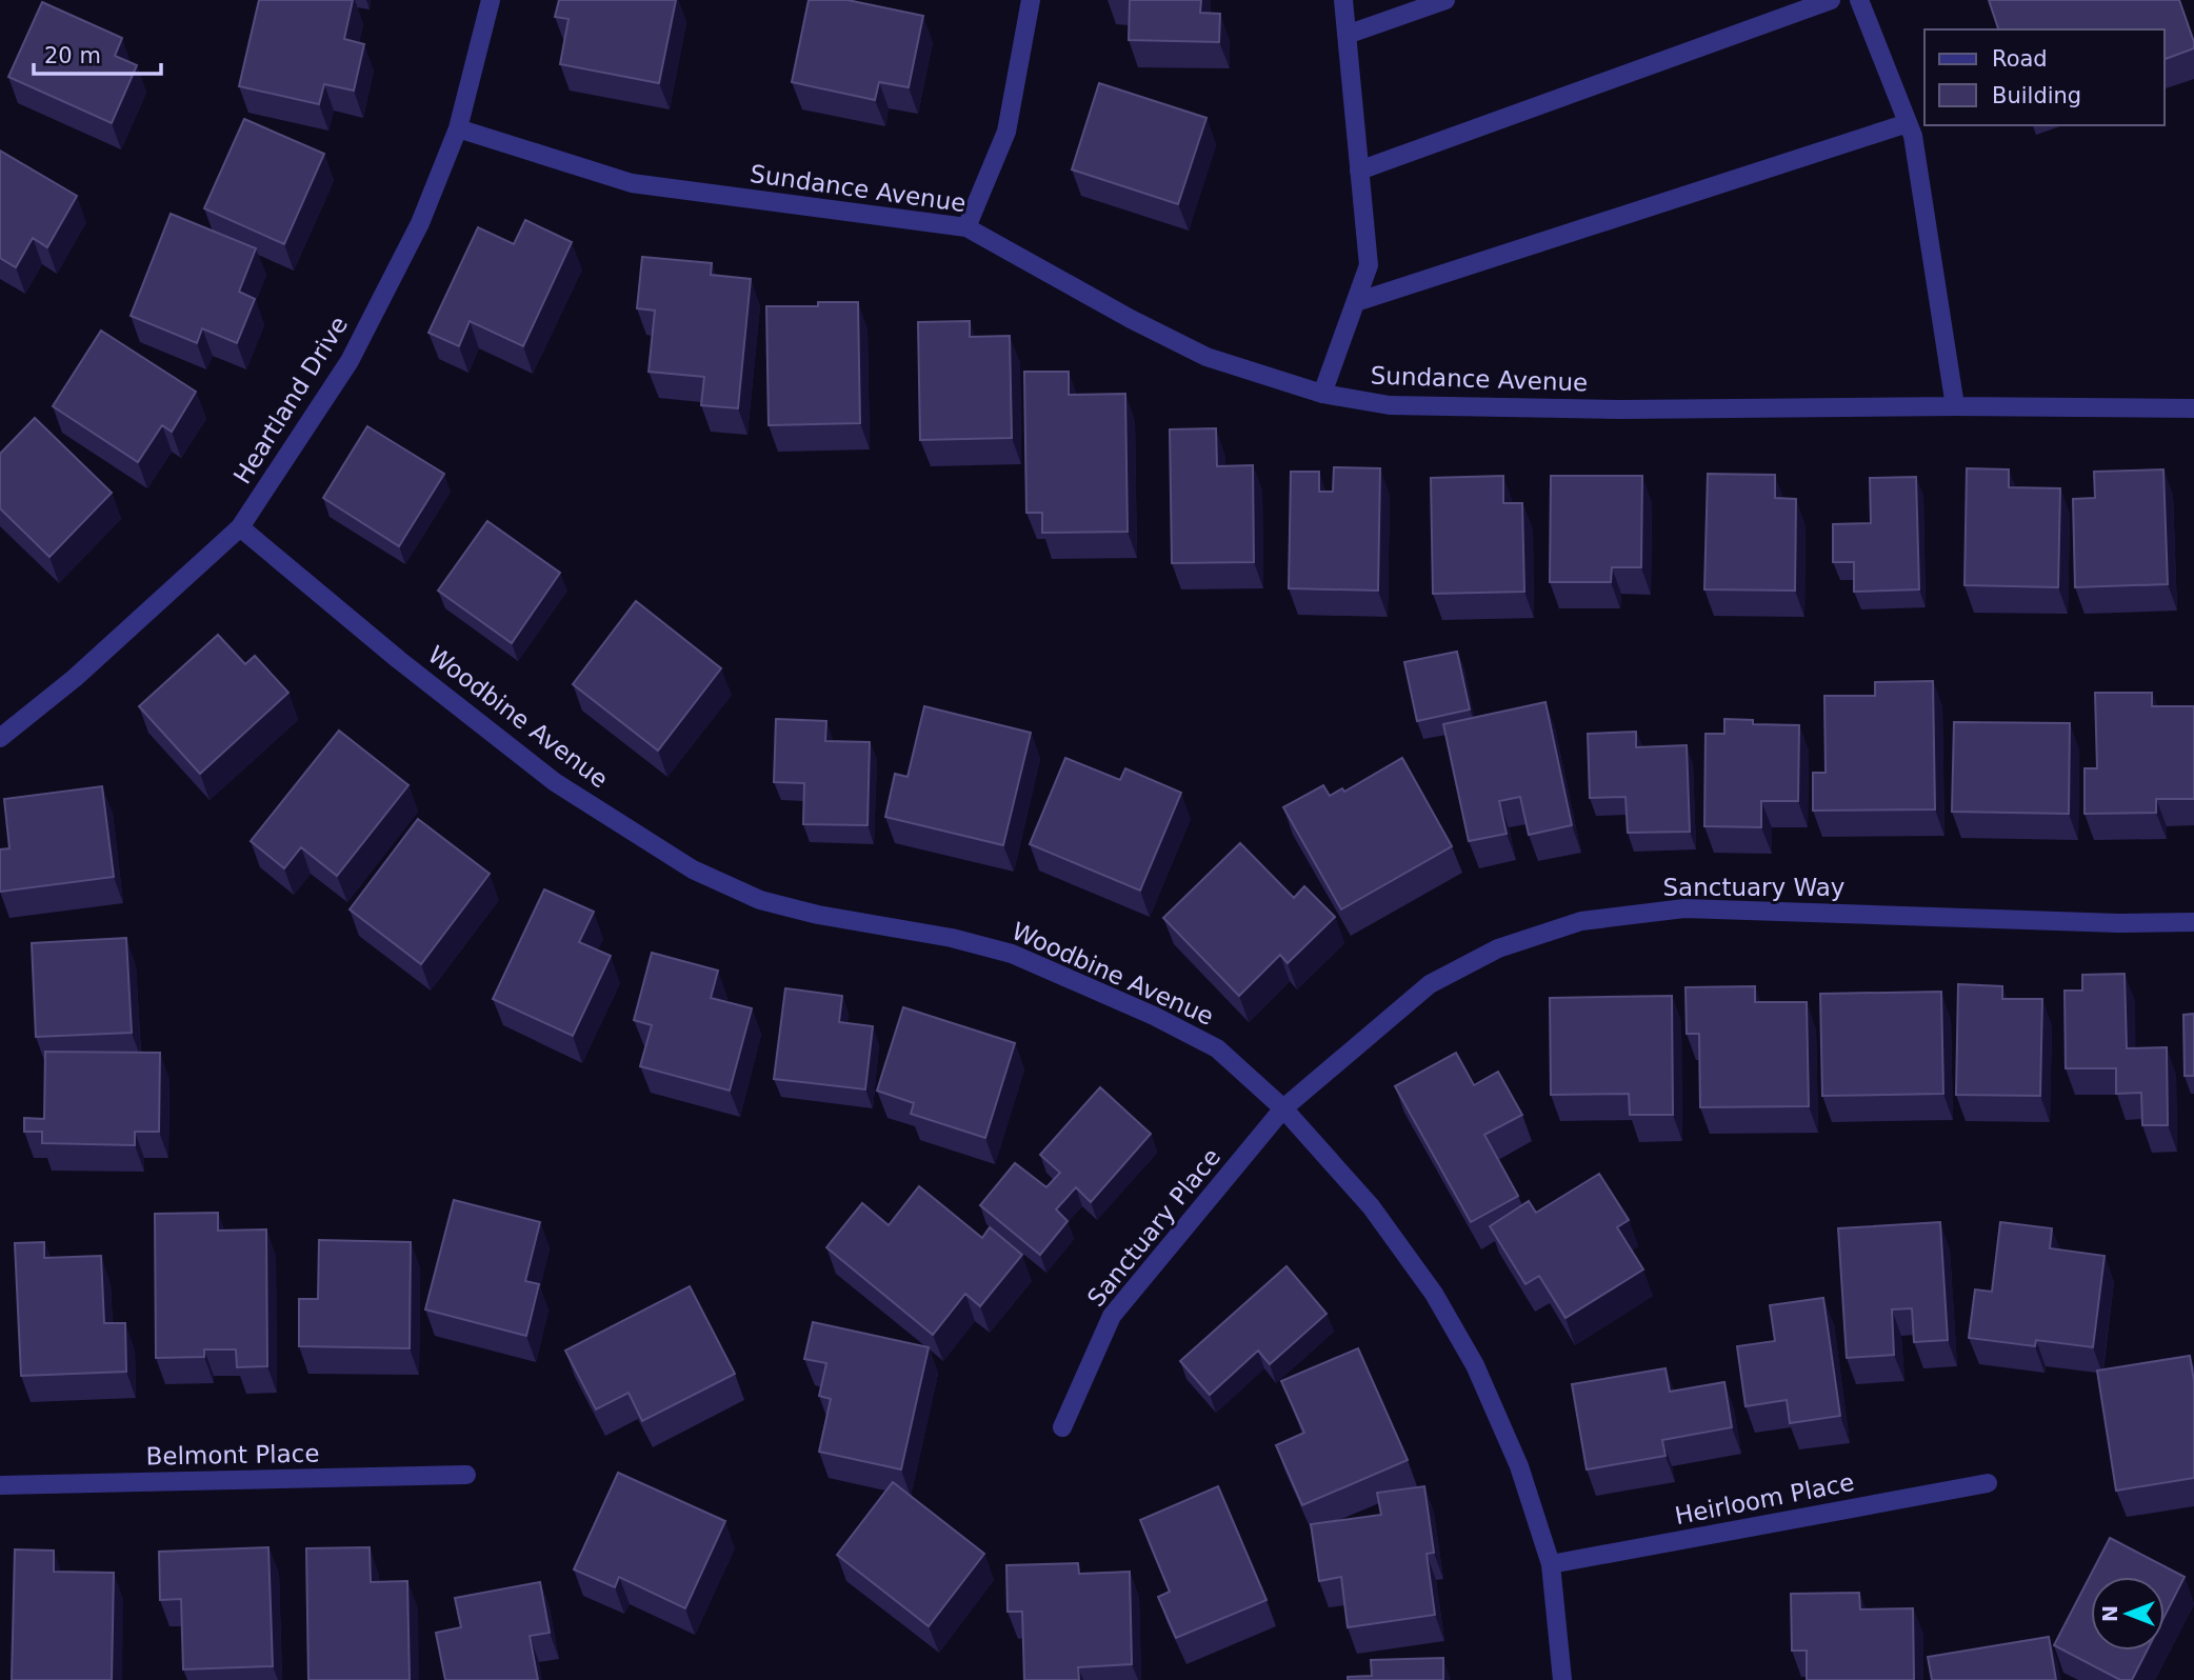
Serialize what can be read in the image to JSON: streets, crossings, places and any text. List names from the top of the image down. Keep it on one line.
{"streets":{"street":["Sundance Avenue","Heartland Drive","Woodbine Avenue","Sanctuary Way","Sanctuary Place","Belmont Place","Heirloom Place"]},"crossings":[["Sundance Avenue","Heartland Drive"],["Heartland Drive","Woodbine Avenue"],["Woodbine Avenue","Sanctuary Way"],["Woodbine Avenue","Sanctuary Place"],["Woodbine Avenue","Heirloom Place"],["Sanctuary Way","Sanctuary Place"]],"legend":["Road","Building"],"scale_bar":"20 m","north":"left"}
